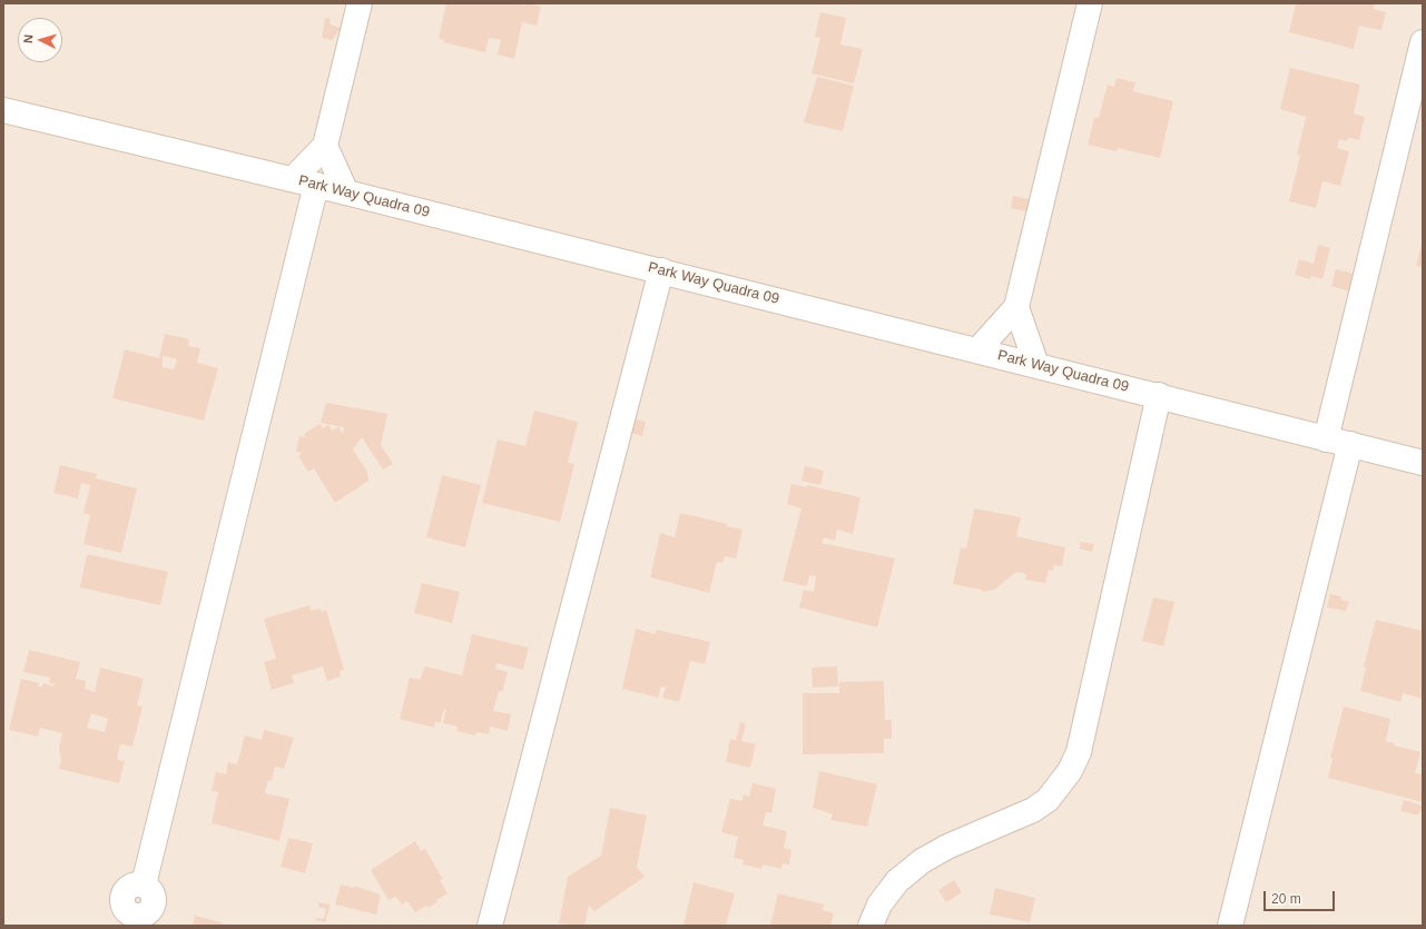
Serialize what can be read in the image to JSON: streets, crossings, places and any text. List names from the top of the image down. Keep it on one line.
{"streets":{"street":["Park Way Quadra 09"]},"scale_bar":"20 m","north":"left"}
